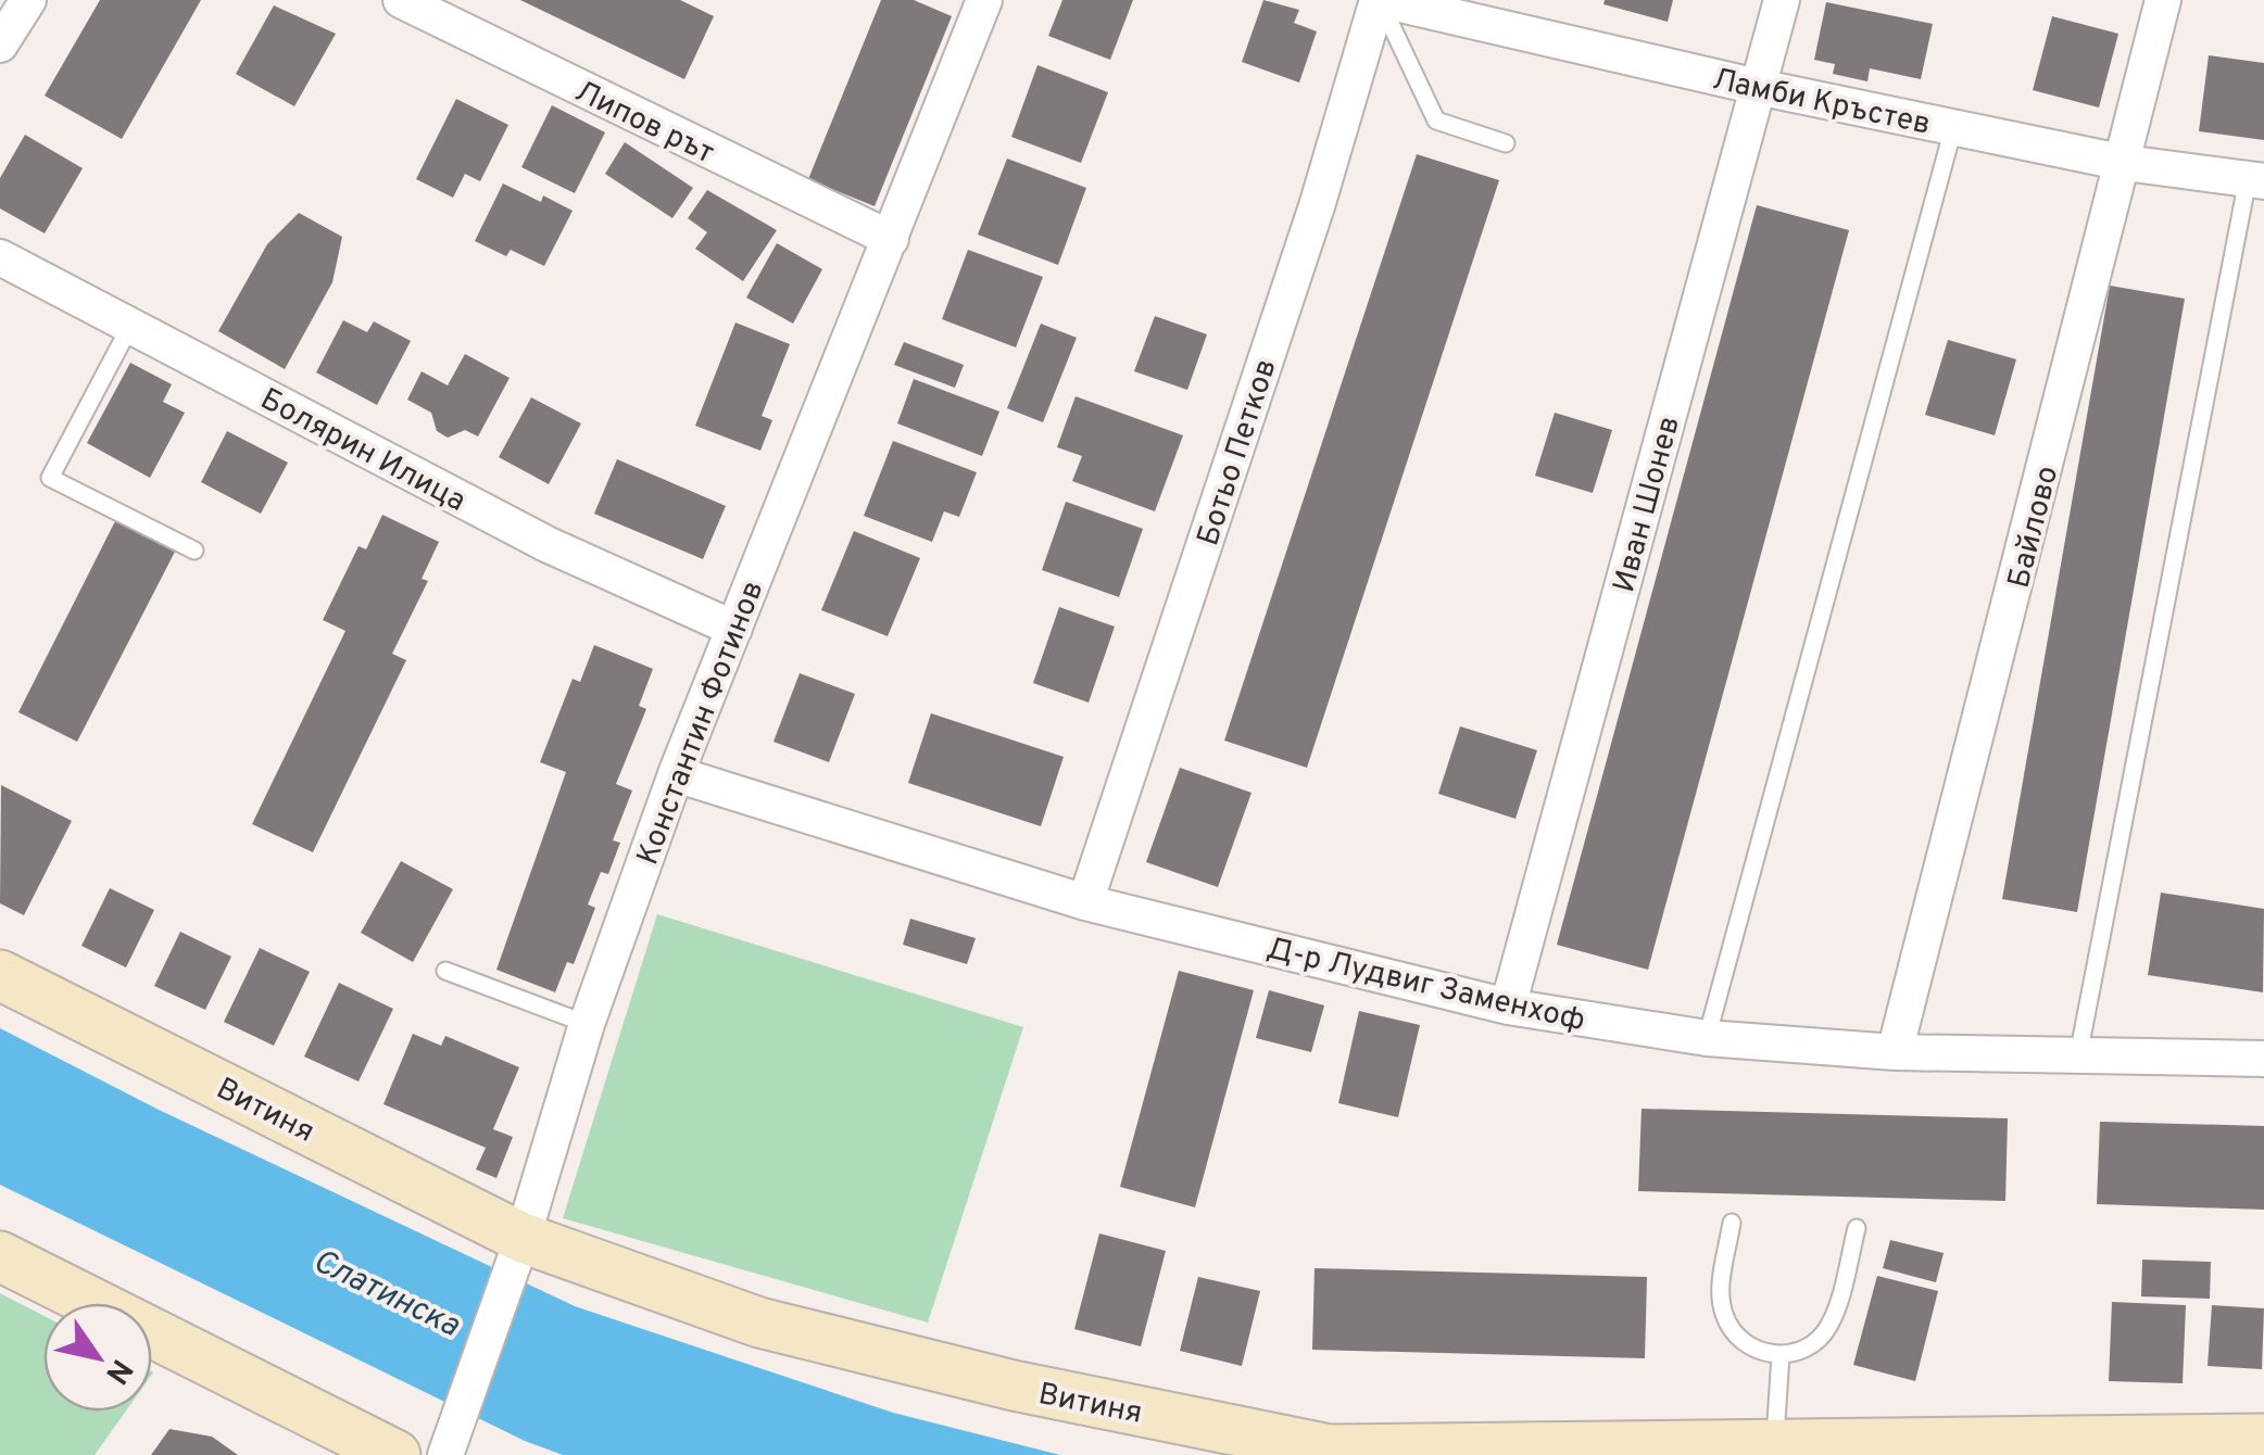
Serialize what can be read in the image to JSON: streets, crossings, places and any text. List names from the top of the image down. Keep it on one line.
{"streets":{"street":["Ламби Кръстев","Липов рът","Болярин Илица","Ботьо Петков","Иван Шонев","Байлово","Константин Фотинов","Д-р Лудвиг Заменхоф","Витиня"]},"crossings":[["Ламби Кръстев","Ботьо Петков"],["Ламби Кръстев","Иван Шонев"],["Ламби Кръстев","Байлово"],["Липов рът","Константин Фотинов"],["Болярин Илица","Константин Фотинов"],["Ботьо Петков","Д-р Лудвиг Заменхоф"],["Иван Шонев","Д-р Лудвиг Заменхоф"],["Байлово","Д-р Лудвиг Заменхоф"],["Константин Фотинов","Д-р Лудвиг Заменхоф"],["Константин Фотинов","Витиня"]],"water":["Слатинска"],"north":"bottom right"}
